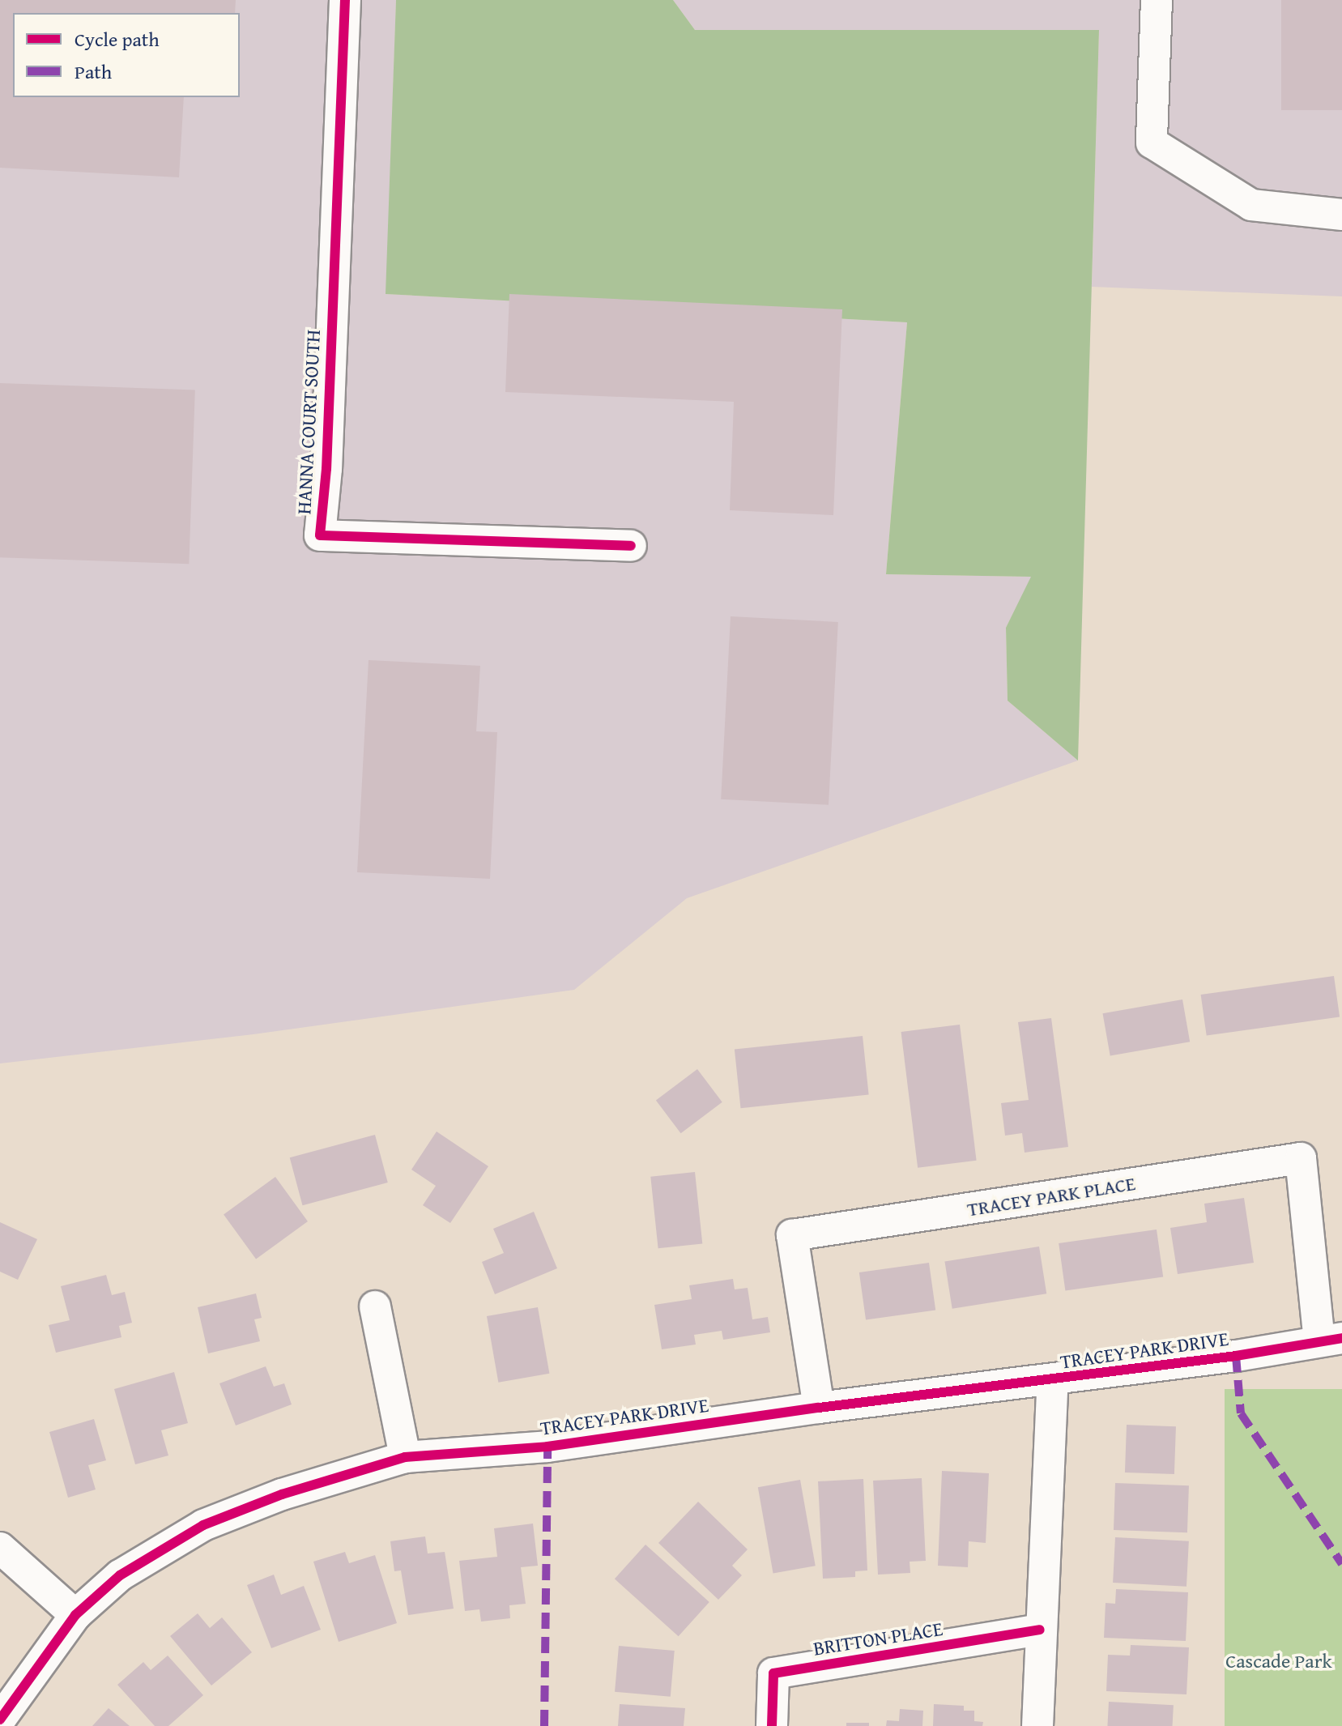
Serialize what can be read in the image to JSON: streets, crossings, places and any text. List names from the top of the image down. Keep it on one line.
{"streets":{"street":["HANNA COURT SOUTH","TRACEY PARK PLACE","TRACEY PARK DRIVE","BRITTON PLACE"]},"crossings":[["TRACEY PARK PLACE","TRACEY PARK DRIVE"]],"parks":["Cascade Park"],"legend":["Cycle path","Path"]}
